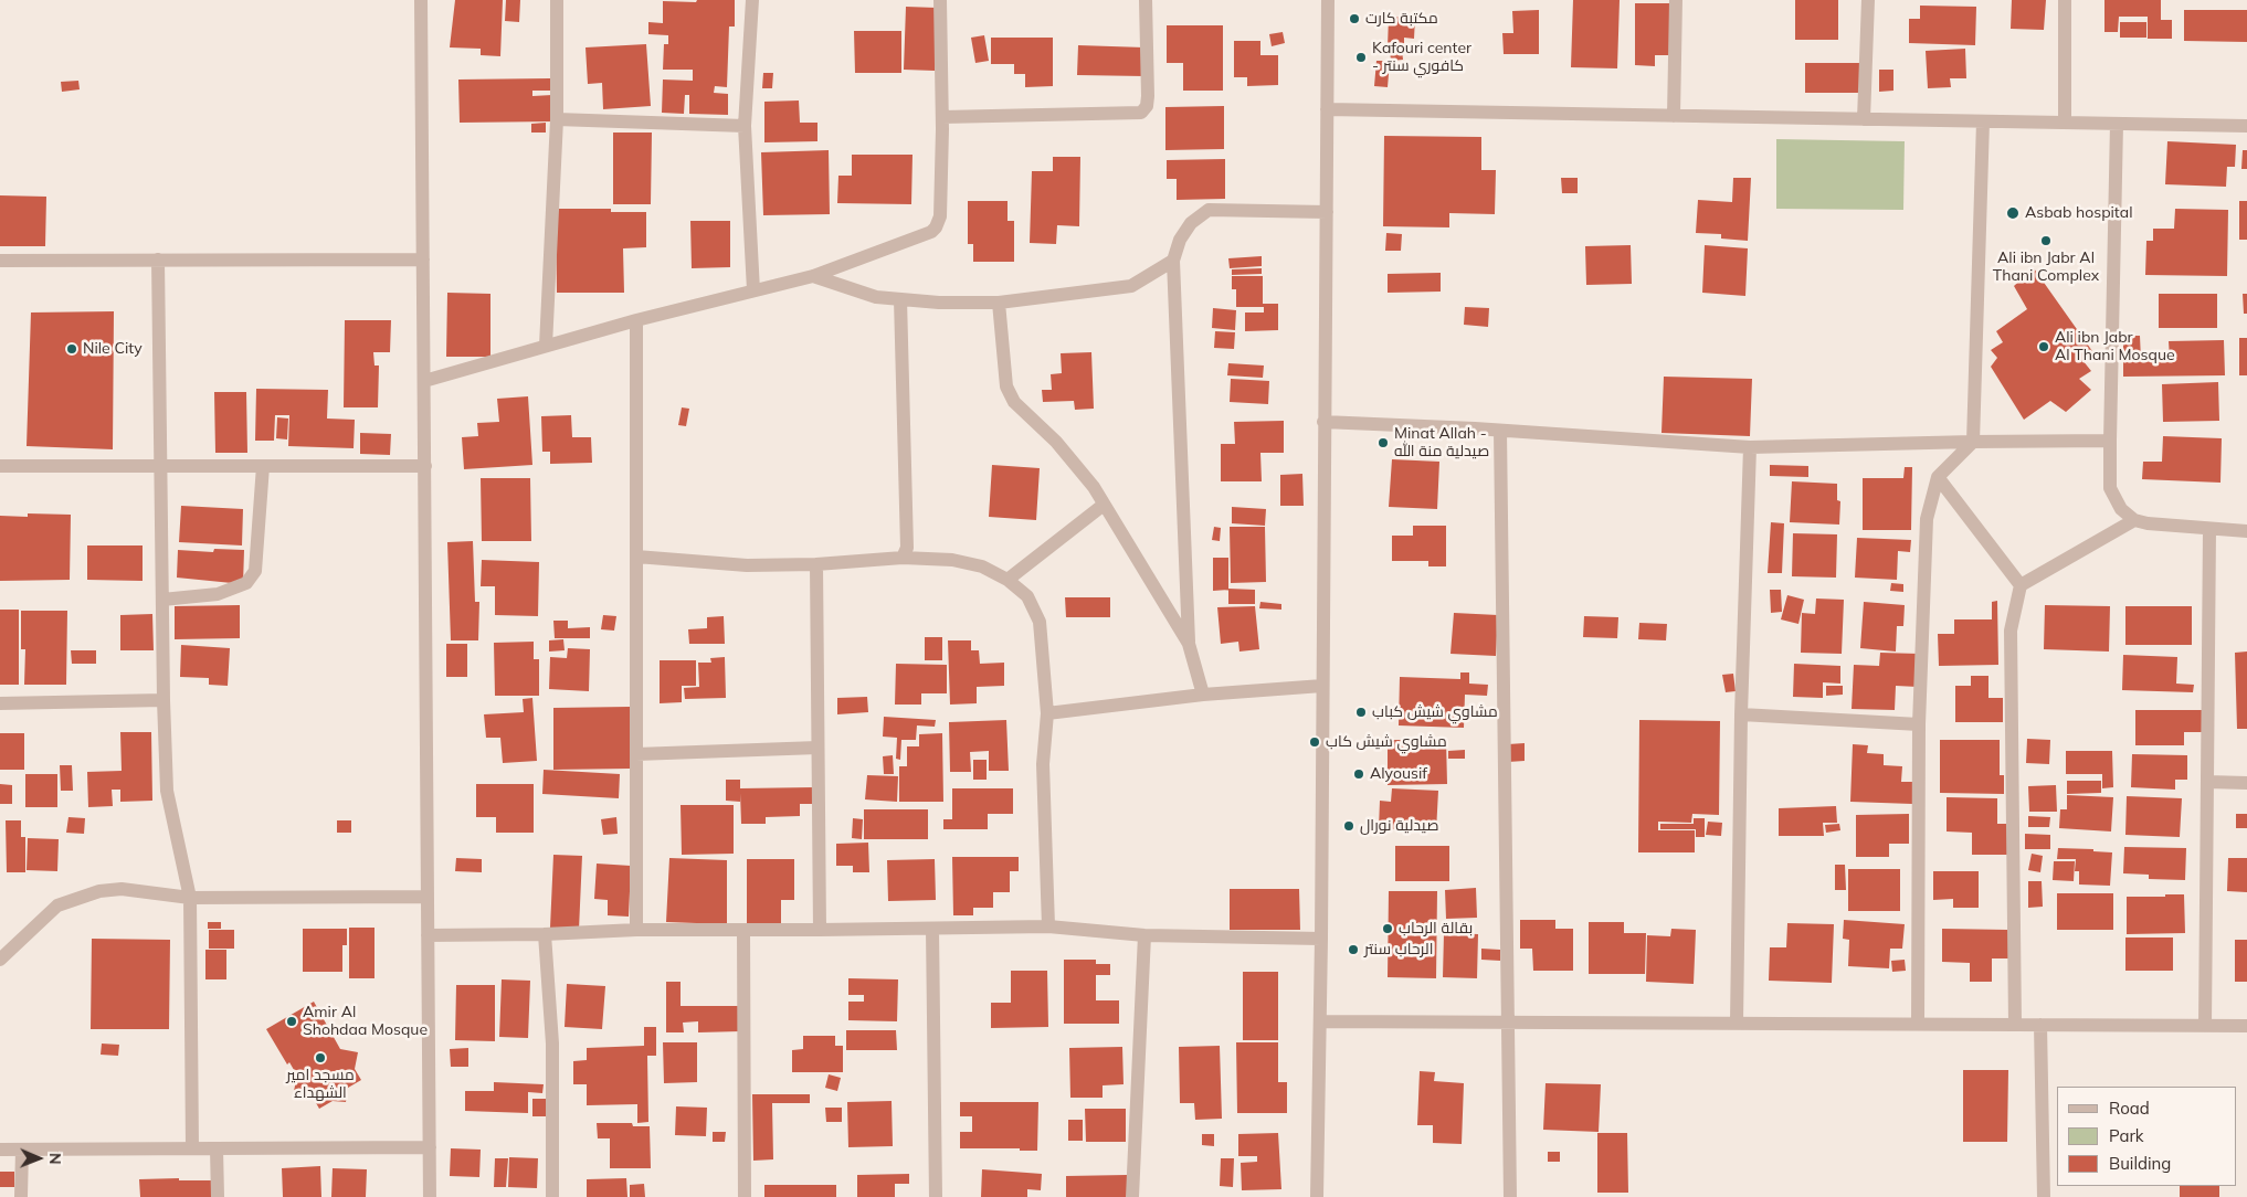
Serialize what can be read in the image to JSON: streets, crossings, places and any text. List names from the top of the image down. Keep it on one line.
{"places":["مكتبة كارت","Kafouri center - كافوري سنتر","Asbab hospital","Ali ibn Jabr Al Thani Complex","Ali ibn Jabr Al Thani Mosque","Nile City","Minat Allah - صيدلية منة الله","مشاوي شيش كباب","مشاوي شيش كاب","Alyousif","صيدلية نورال","بقالة الرحاب","الرحاب سنتر","Amir Al Shohdaa Mosque","مسجد امير الشهداء"],"legend":["Road","Park","Building"],"north":"right"}
